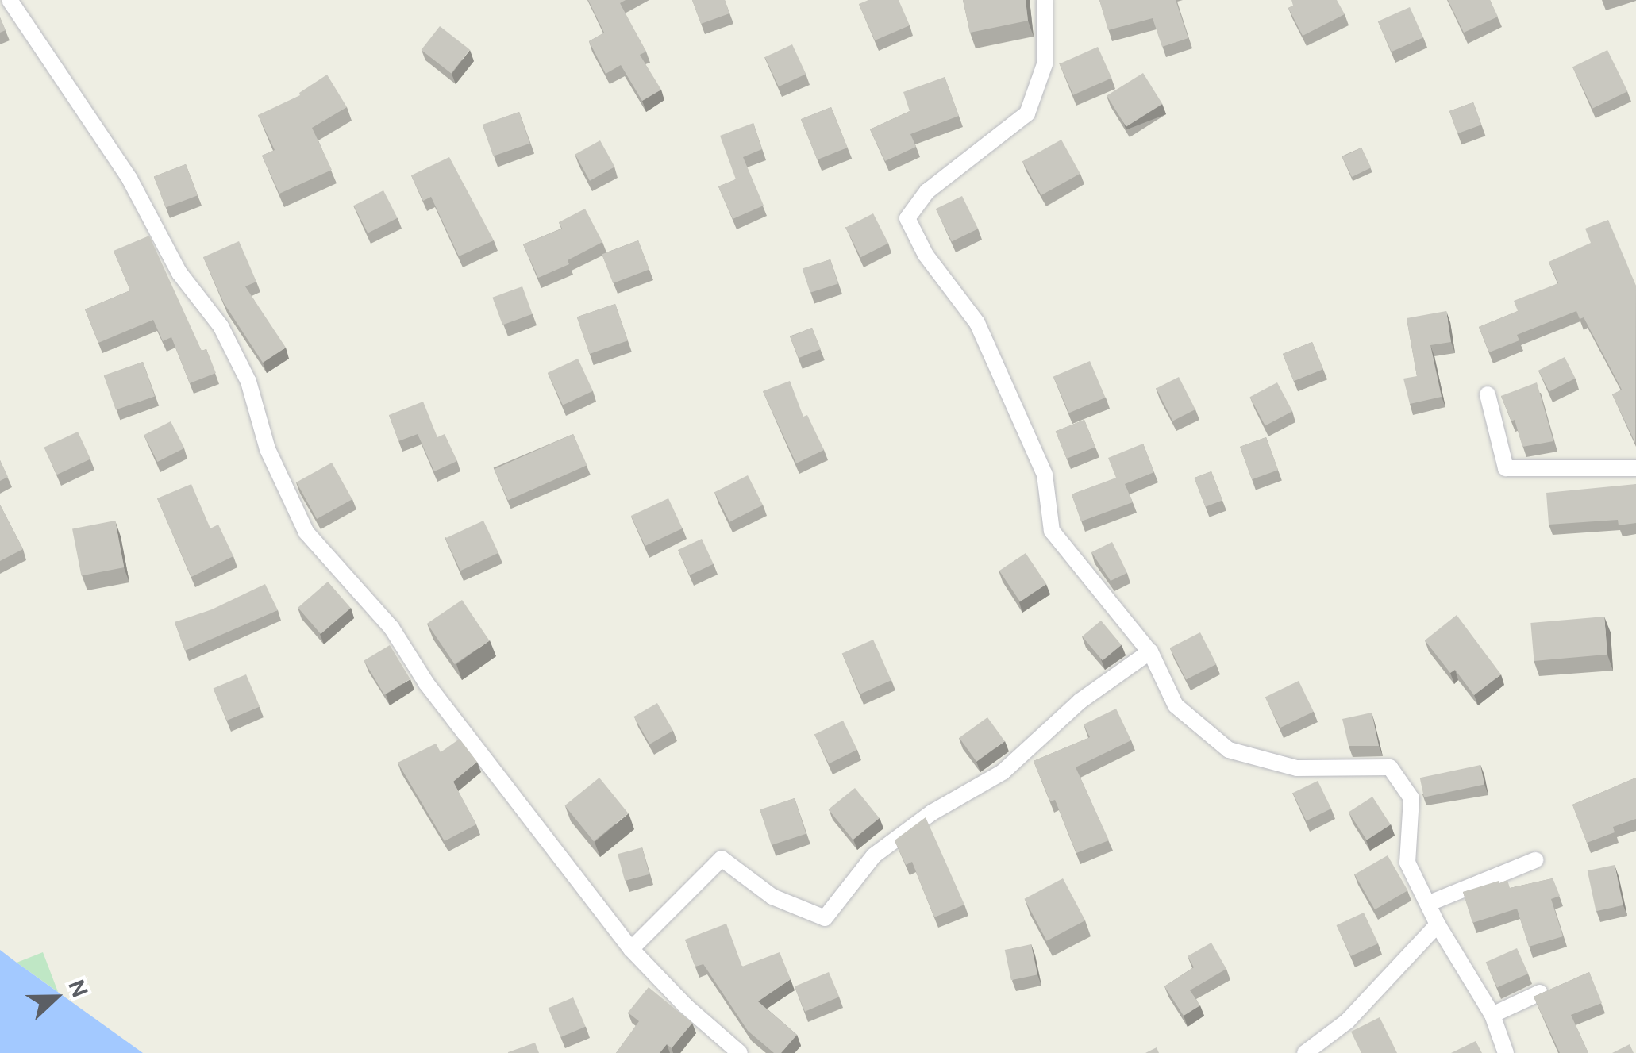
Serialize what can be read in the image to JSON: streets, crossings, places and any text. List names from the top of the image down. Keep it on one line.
{"north":"right"}
